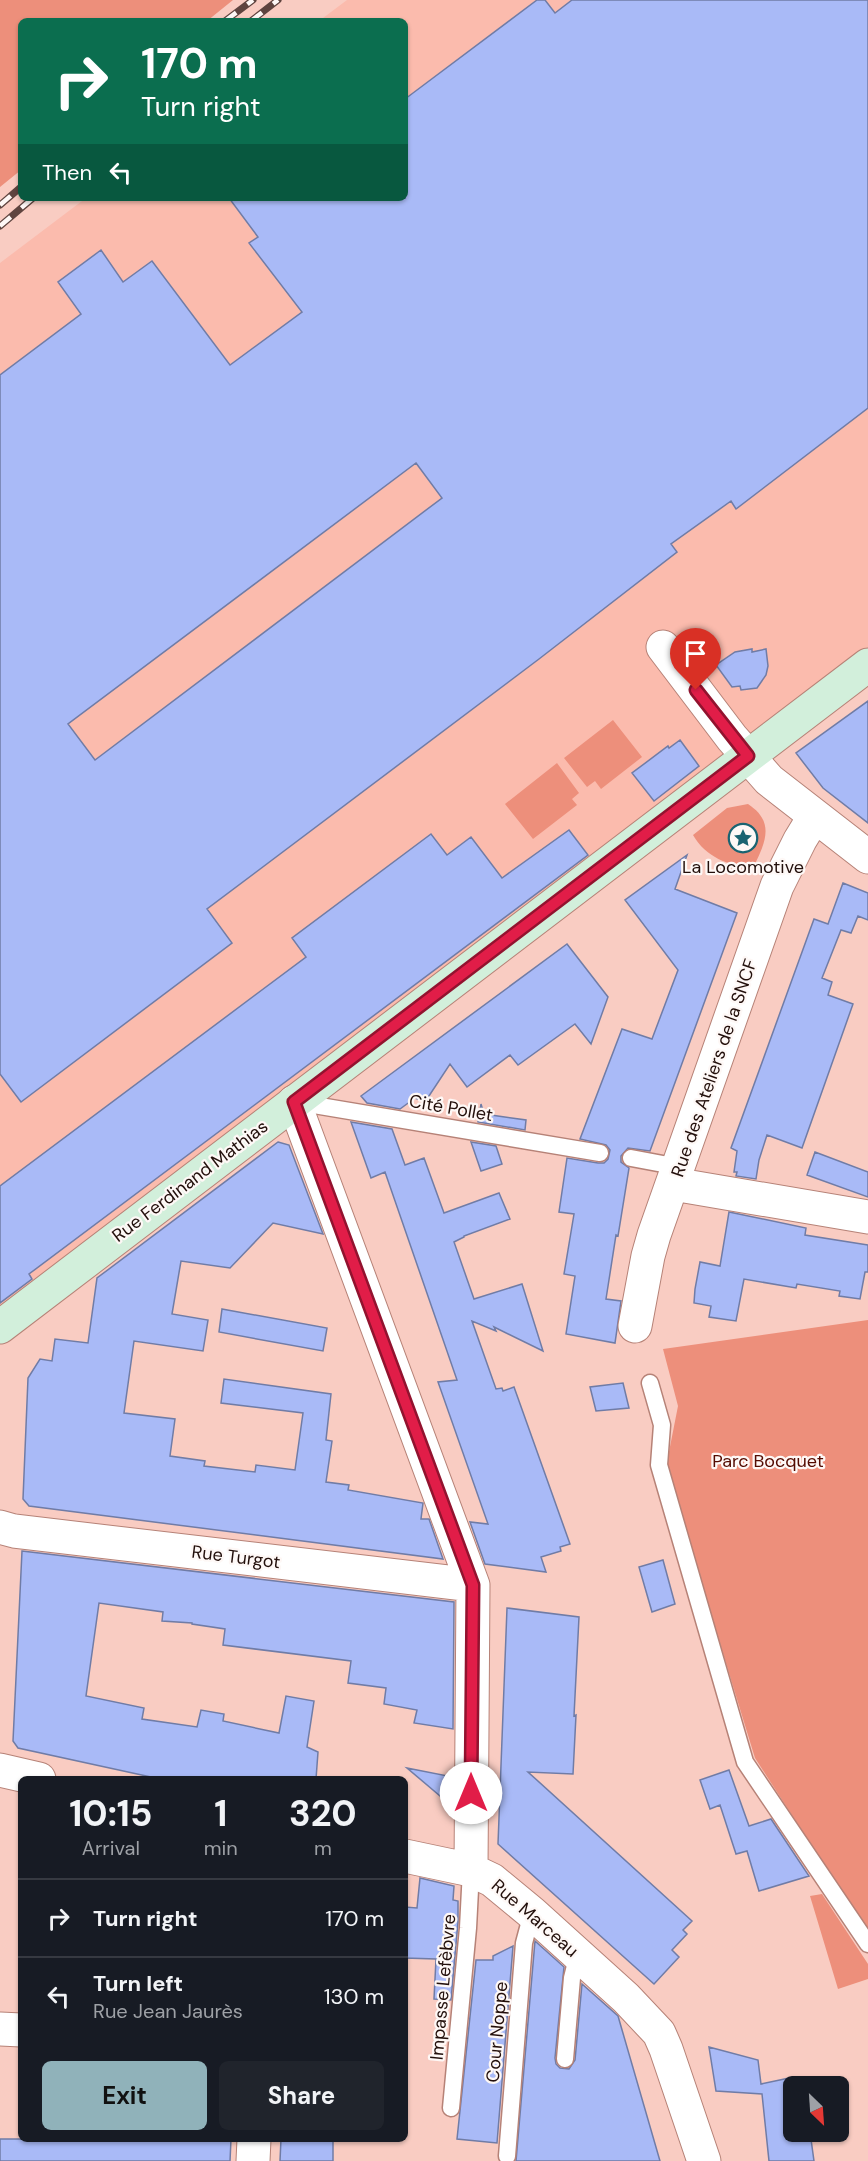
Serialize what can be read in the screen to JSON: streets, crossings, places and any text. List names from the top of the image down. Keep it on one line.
{"streets":{"street":["Rue des Ateliers de la SNCF","Rue Ferdinand Mathias","Rue Turgot","Rue Marceau"],"lane":["Cité Pollet","Impasse Lefèbvre","Cour Noppe"]},"crossings":[["Cité Pollet","Rue Ferdinand Mathias"],["Cité Pollet","Rue Marceau"],["Rue Ferdinand Mathias","Rue Marceau"],["Rue Turgot","Rue Marceau"],["Rue Marceau","Impasse Lefèbvre"],["Rue Marceau","Cour Noppe"]],"parks":["Parc Bocquet"],"places":{"place":["La Locomotive"]},"north":"bottom right","page":{"turn":["170 m","Turn right"],"then":"Then","eta":["10:15","Arrival","1","min","320","m"],"list":[{"name":"Turn right","value":"170 m"},{"name":"Turn left","note":"Rue Jean Jaurès","value":"130 m"}],"buttons":["Exit","Share"]}}
